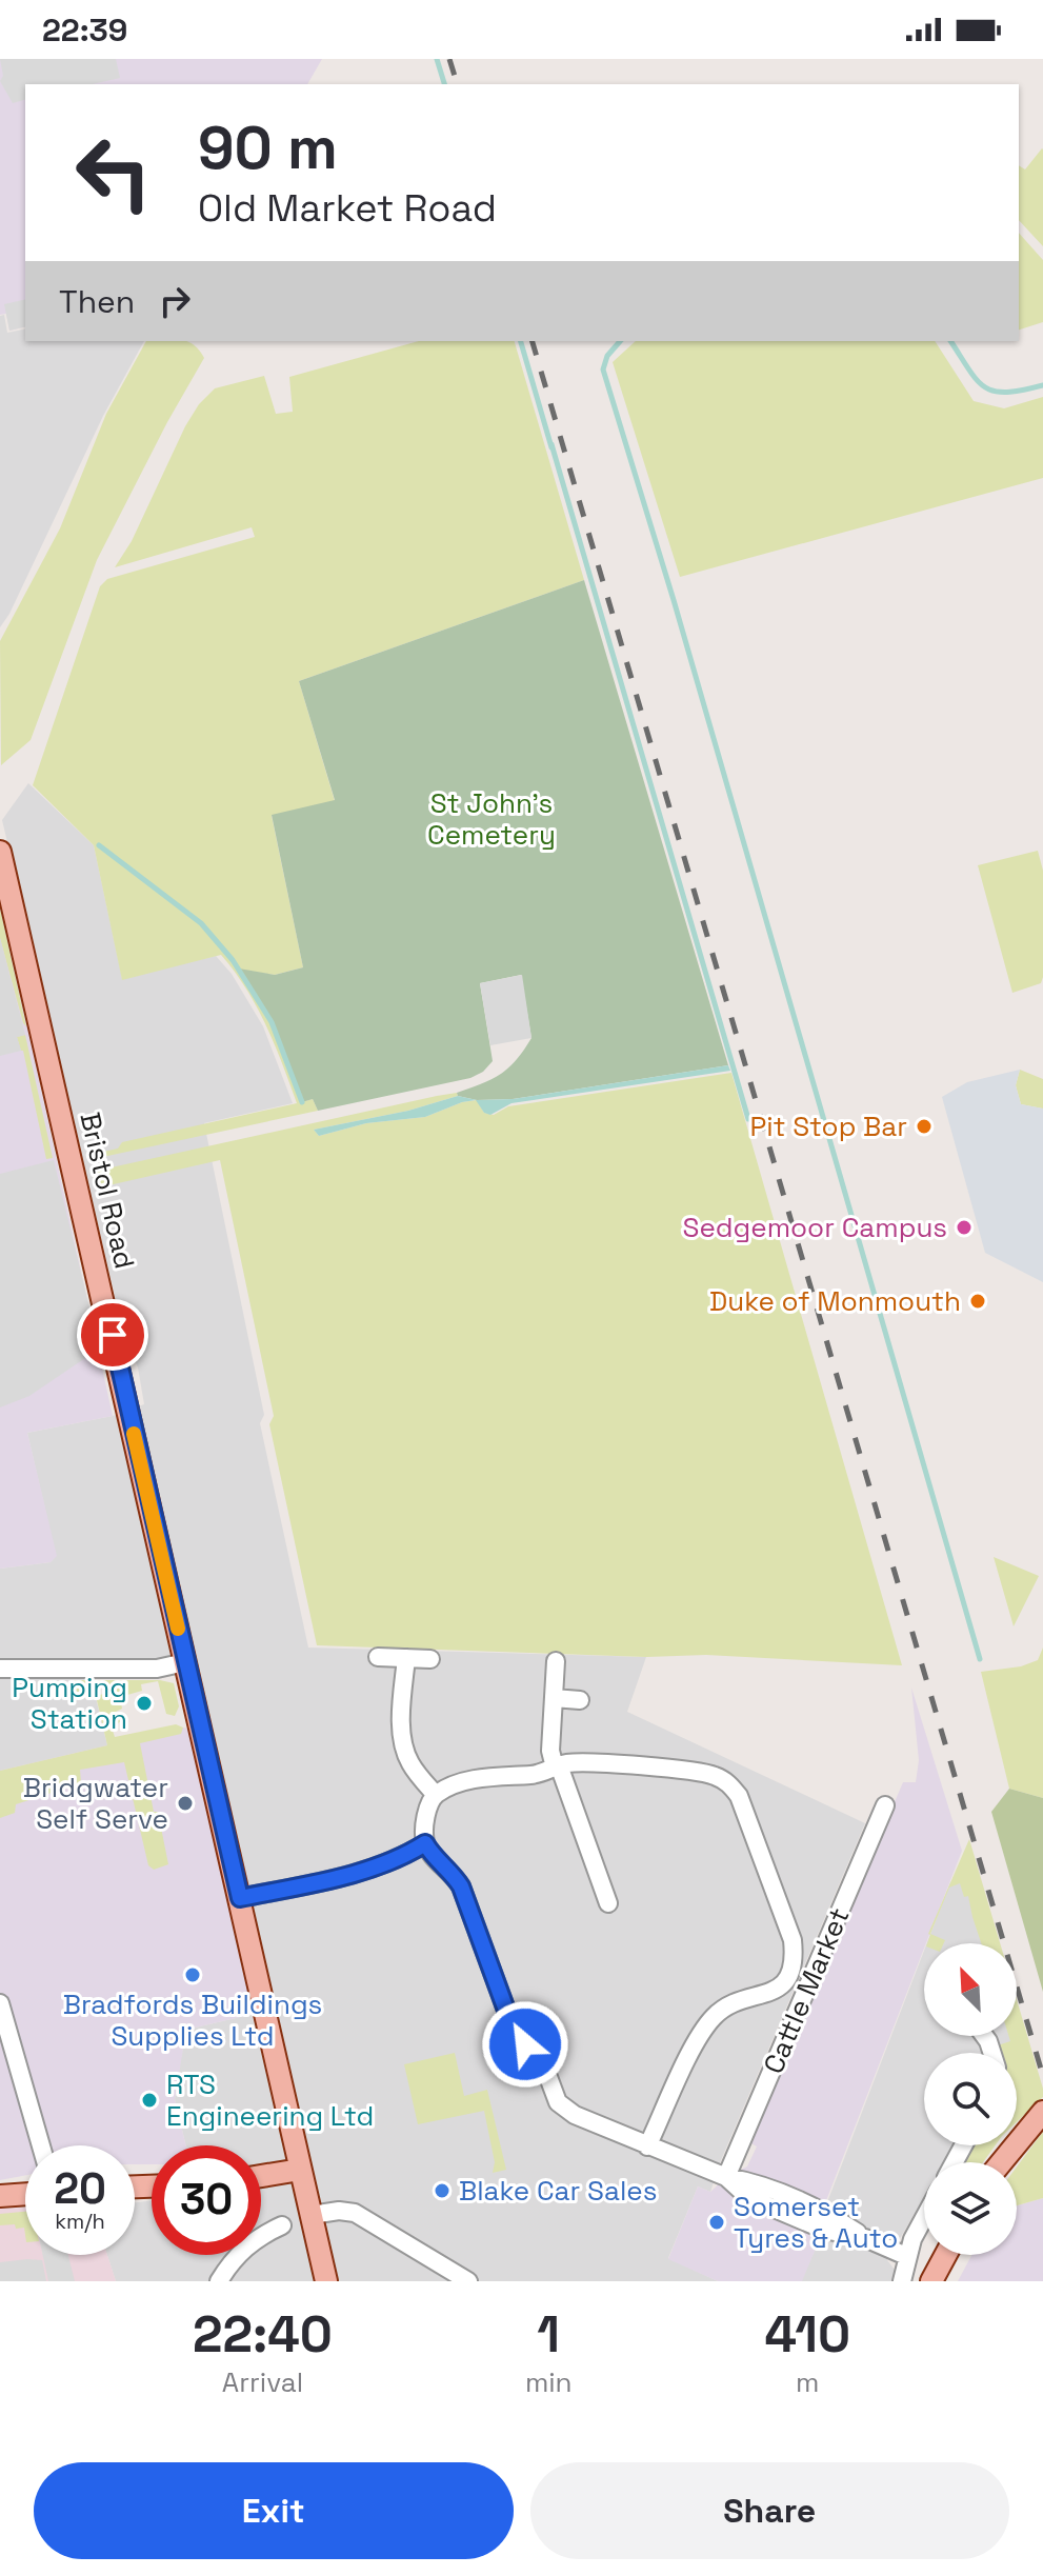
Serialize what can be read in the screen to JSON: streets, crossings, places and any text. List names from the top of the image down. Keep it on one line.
{"streets":{"main road":["Bristol Road"],"street":["Cattle Market"]},"parks":["St John's Cemetery"],"places":["Pit Stop Bar","Sedgemoor Campus","Duke of Monmouth","Pumping Station","Bridgwater Self Serve","Bradfords Buildings Supplies Ltd","RTS Engineering Ltd","Blake Car Sales","Somerset Tyres & Auto"],"north":"top left","page":{"status":"22:39","turn":["90 m","Old Market Road"],"then":"Then","speed":"20 km/h","limit":"30","eta":["22:40","Arrival","1","min","410","m"],"buttons":["Exit","Share"]}}
